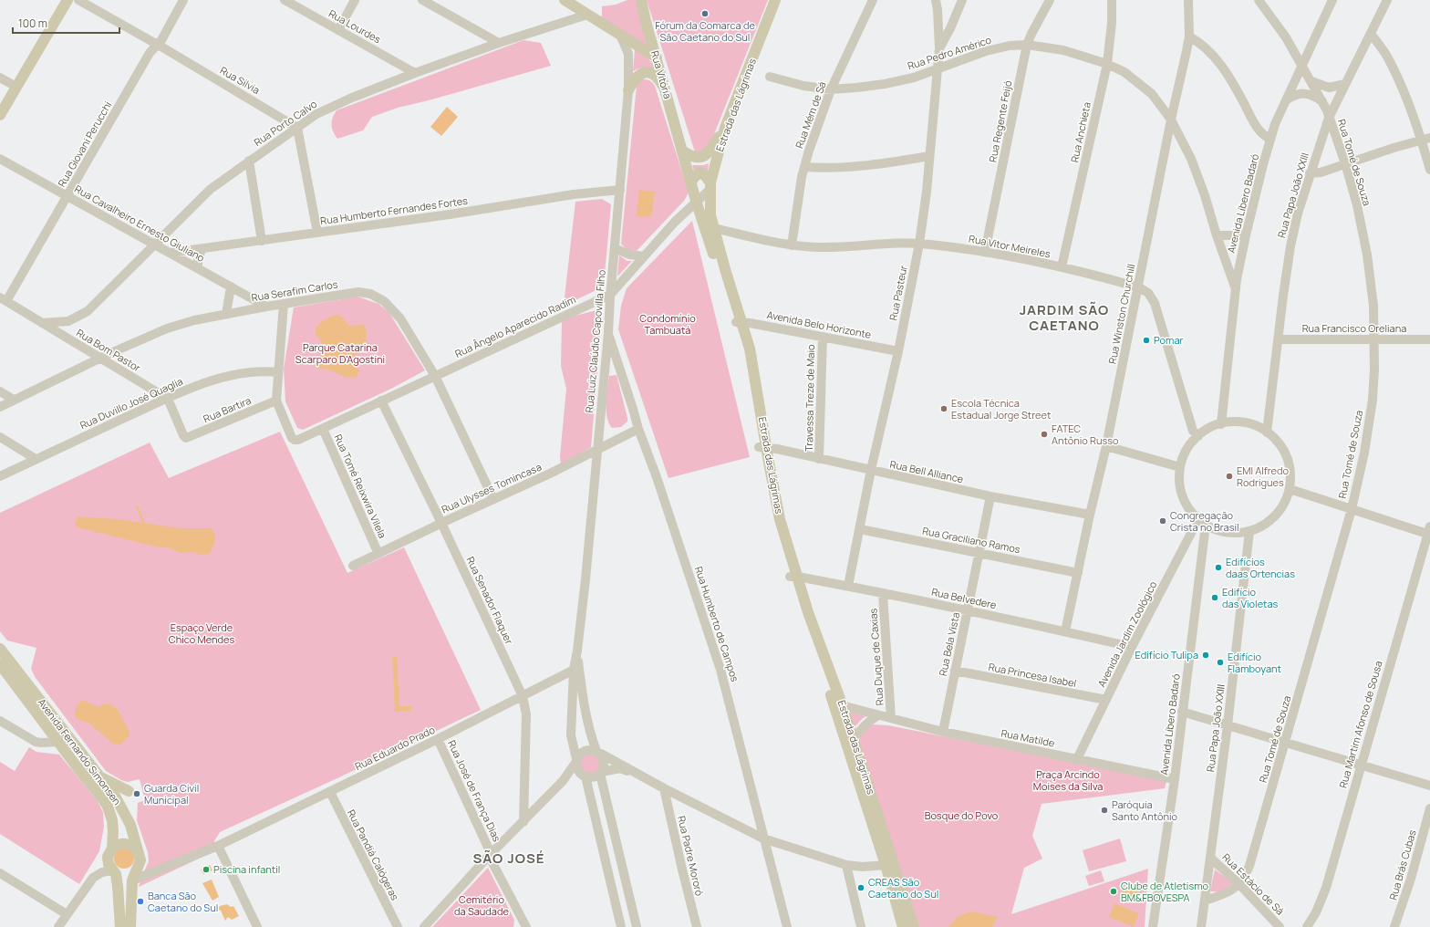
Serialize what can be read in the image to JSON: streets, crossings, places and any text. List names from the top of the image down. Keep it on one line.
{"streets":{"main road":["Rua Vitória","Estrada das Lágrimas","Avenida Fernando Simonsen"],"street":["Rua Lourdes","Rua Pedro Américo","Rua Sílvia","Rua Mém de Sá","Rua Regente Feijó","Rua Porto Calvo","Rua Anchieta","Rua Giovani Perucchi","Rua Tomé de Souza","Rua Papa João XXIII","Avenida Líbero Badaró","Rua Humberto Fernandes Fortes","Rua Cavalheiro Ernesto Giuliano","Rua Vitor Meireles","Rua Serafim Carlos","Rua Pasteur","Rua Winston Churchill","Avenida Belo Horizonte","Rua Ângelo Aparecido Radim","Rua Francisco Oreliana","Rua Luiz Claúdio Capovilla Filho","Rua Bom Pastor","Travessa Treze de Maio","Rua Duvillo José Quaglia","Rua Bartira","Rua Bell Alliance","Rua Tomé Reixwira Vilela","Rua Ulysses Tomincasa","Rua Graciliano Ramos","Rua Belvedere","Rua Senador Flaquer","Rua Humberto de Campos","Avenida Jardim Zoológico","Rua Bela Vista","Rua Duque de Caxias","Rua Princesa Isabel","Rua Martim Afonso de Sousa","Rua Matilde","Rua Eduardo Prado","Rua José de França Dias","Rua Pandiá Calógeras","Rua Padre Mororó","Rua Brás Cubas","Rua Estácio de Sá"]},"crossings":[["Rua Lourdes","Rua Porto Calvo"],["Rua Pedro Américo","Rua Mém de Sá"],["Rua Pedro Américo","Rua Regente Feijó"],["Rua Pedro Américo","Rua Anchieta"],["Rua Pedro Américo","Avenida Líbero Badaró"],["Rua Pedro Américo","Rua Pasteur"],["Rua Pedro Américo","Rua Winston Churchill"],["Rua Vitória","Estrada das Lágrimas"],["Rua Sílvia","Rua Porto Calvo"],["Rua Sílvia","Rua Giovani Perucchi"],["Estrada das Lágrimas","Rua Vitor Meireles"],["Estrada das Lágrimas","Avenida Belo Horizonte"],["Estrada das Lágrimas","Rua Ângelo Aparecido Radim"],["Estrada das Lágrimas","Rua Bell Alliance"],["Estrada das Lágrimas","Rua Belvedere"],["Estrada das Lágrimas","Rua Matilde"],["Rua Mém de Sá","Rua Vitor Meireles"],["Rua Regente Feijó","Rua Vitor Meireles"],["Rua Porto Calvo","Rua Cavalheiro Ernesto Giuliano"],["Rua Porto Calvo","Rua Bom Pastor"],["Rua Anchieta","Rua Vitor Meireles"],["Rua Giovani Perucchi","Rua Cavalheiro Ernesto Giuliano"],["Rua Giovani Perucchi","Rua Bom Pastor"],["Rua Tomé de Souza","Rua Papa João XXIII"],["Rua Tomé de Souza","Avenida Líbero Badaró"],["Rua Tomé de Souza","Rua Francisco Oreliana"],["Rua Tomé de Souza","Rua Estácio de Sá"],["Rua Papa João XXIII","Avenida Líbero Badaró"],["Rua Papa João XXIII","Rua Vitor Meireles"],["Rua Papa João XXIII","Rua Francisco Oreliana"],["Rua Papa João XXIII","Avenida Jardim Zoológico"],["Rua Papa João XXIII","Rua Estácio de Sá"],["Avenida Líbero Badaró","Rua Vitor Meireles"],["Avenida Líbero Badaró","Avenida Jardim Zoológico"],["Avenida Líbero Badaró","Rua Matilde"],["Rua Humberto Fernandes Fortes","Rua Cavalheiro Ernesto Giuliano"],["Rua Humberto Fernandes Fortes","Rua Luiz Claúdio Capovilla Filho"],["Rua Cavalheiro Ernesto Giuliano","Rua Serafim Carlos"],["Rua Vitor Meireles","Rua Pasteur"],["Rua Vitor Meireles","Rua Winston Churchill"],["Rua Vitor Meireles","Avenida Jardim Zoológico"],["Rua Serafim Carlos","Rua Ângelo Aparecido Radim"],["Rua Serafim Carlos","Rua Bom Pastor"],["Rua Serafim Carlos","Rua Ulysses Tomincasa"],["Rua Pasteur","Avenida Belo Horizonte"],["Rua Pasteur","Rua Bell Alliance"],["Rua Pasteur","Rua Graciliano Ramos"],["Rua Pasteur","Rua Belvedere"],["Rua Winston Churchill","Rua Bell Alliance"],["Rua Winston Churchill","Rua Graciliano Ramos"],["Rua Winston Churchill","Rua Belvedere"],["Avenida Belo Horizonte","Travessa Treze de Maio"],["Rua Ângelo Aparecido Radim","Rua Luiz Claúdio Capovilla Filho"],["Rua Ângelo Aparecido Radim","Rua Bartira"],["Rua Ângelo Aparecido Radim","Rua Tomé Reixwira Vilela"],["Rua Ângelo Aparecido Radim","Rua Senador Flaquer"],["Rua Luiz Claúdio Capovilla Filho","Rua Ulysses Tomincasa"],["Rua Luiz Claúdio Capovilla Filho","Rua Humberto de Campos"],["Rua Luiz Claúdio Capovilla Filho","Rua Eduardo Prado"],["Rua Bom Pastor","Rua Duvillo José Quaglia"],["Rua Bom Pastor","Rua Bartira"],["Travessa Treze de Maio","Rua Bell Alliance"],["Rua Duvillo José Quaglia","Rua Bartira"],["Rua Bell Alliance","Rua Bela Vista"],["Rua Tomé Reixwira Vilela","Rua Ulysses Tomincasa"],["Rua Ulysses Tomincasa","Rua Senador Flaquer"],["Rua Ulysses Tomincasa","Rua Humberto de Campos"],["Rua Graciliano Ramos","Rua Bela Vista"],["Rua Belvedere","Avenida Jardim Zoológico"],["Rua Belvedere","Rua Bela Vista"],["Rua Belvedere","Rua Duque de Caxias"],["Rua Senador Flaquer","Rua Eduardo Prado"],["Avenida Jardim Zoológico","Rua Princesa Isabel"],["Avenida Jardim Zoológico","Rua Matilde"],["Rua Bela Vista","Rua Princesa Isabel"],["Rua Bela Vista","Rua Matilde"],["Rua Duque de Caxias","Rua Matilde"],["Rua Eduardo Prado","Avenida Fernando Simonsen"],["Rua Eduardo Prado","Rua José de França Dias"],["Rua Eduardo Prado","Rua Pandiá Calógeras"]],"districts":["JARDIM SÃO CAETANO","SÃO JOSÉ"],"parks":["Condomínio Tambuatá","Parque Catarina Scarparo D'Agostini","Espaço Verde Chico Mendes","Praça Arcindo Moises da Silva","Bosque do Povo","Cemitério da Saudade"],"places":["Fórum da Comarca de São Caetano do Sul","Pomar","Escola Técnica Estadual Jorge Street","FATEC Antônio Russo","EMI Alfredo Rodrigues","Congregação Crista no Brasil","Edifícios daas Ortencias","Edifício das Violetas","Edifício Tulipa","Edifício Flamboyant","Guarda Civil Municipal","Paróquia Santo Antônio","Piscina infantil","CREAS São Caetano do Sul","Clube de Atletismo BM&FBOVESPA","Banca São Caetano do Sul"],"scale_bar":"100 m"}
